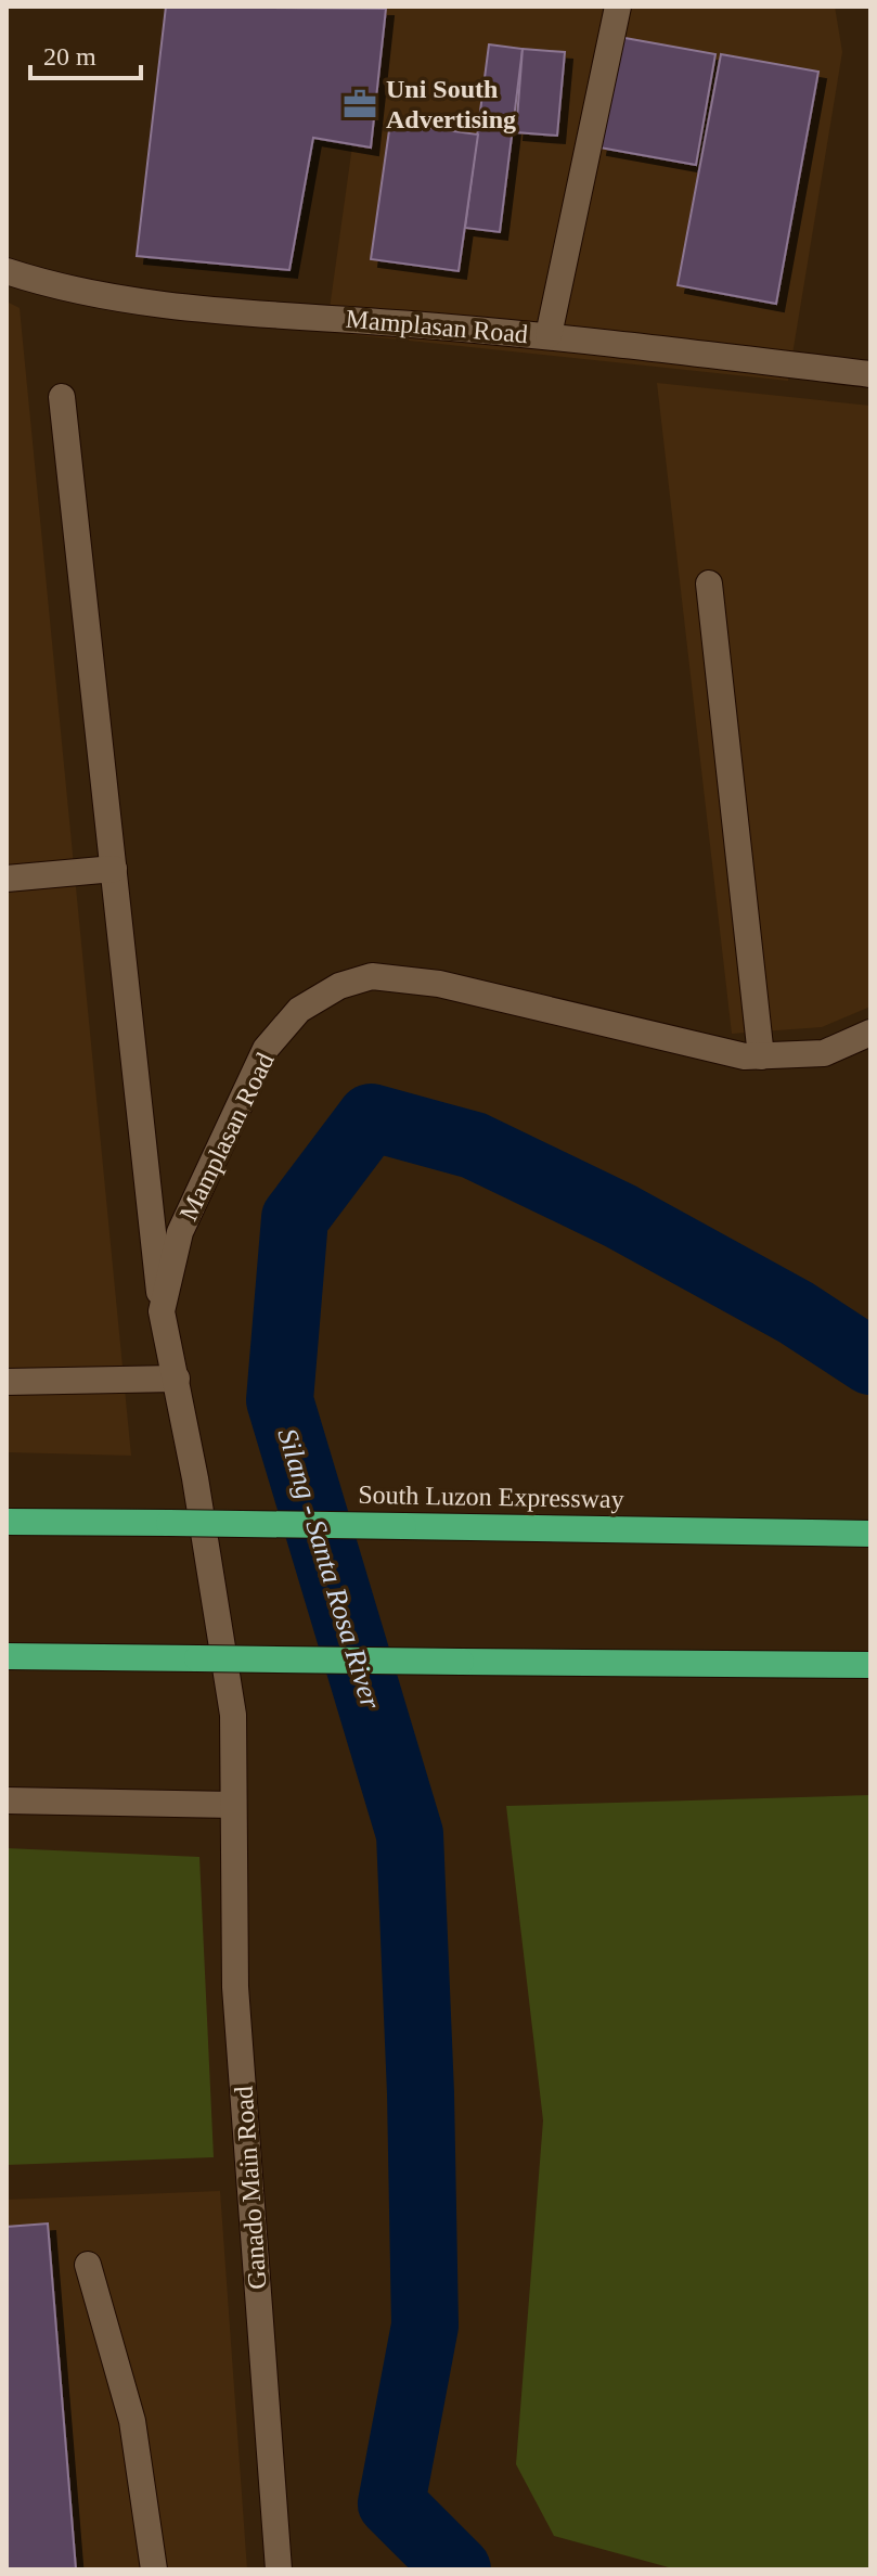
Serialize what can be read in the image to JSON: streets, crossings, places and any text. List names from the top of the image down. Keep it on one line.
{"streets":{"highway":["South Luzon Expressway"],"street":["Mamplasan Road","Ganado Main Road"]},"crossings":[["Mamplasan Road","Ganado Main Road"]],"water":["Silang - Santa Rosa River"],"places":{"office":["Uni South Advertising"]},"scale_bar":"20 m"}
